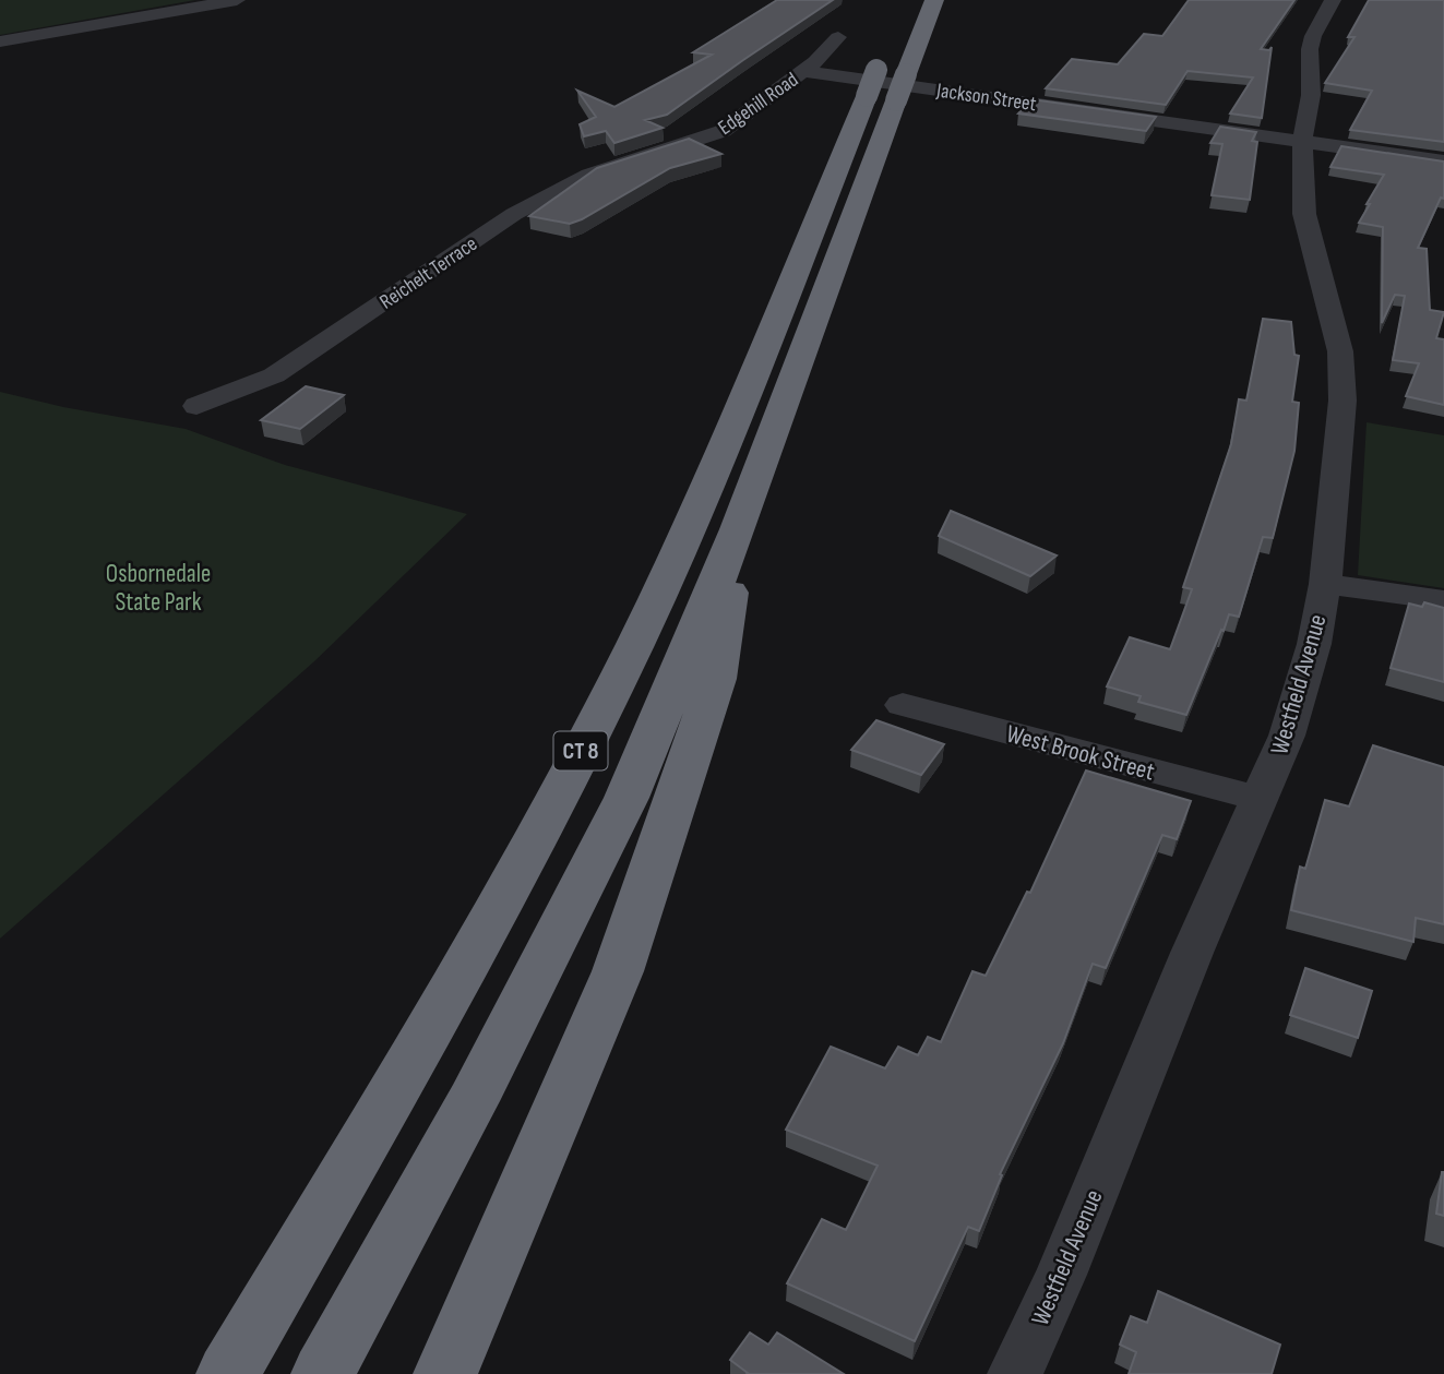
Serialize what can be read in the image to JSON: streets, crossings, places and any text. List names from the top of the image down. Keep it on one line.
{"streets":{"highway":["CT 8"],"street":["Jackson Street","Edgehill Road","Reichelt Terrace","Westfield Avenue","West Brook Street"]},"crossings":[["Jackson Street","Edgehill Road"],["Jackson Street","Westfield Avenue"],["Edgehill Road","Reichelt Terrace"],["Westfield Avenue","West Brook Street"]],"parks":["Osbornedale State Park"]}
